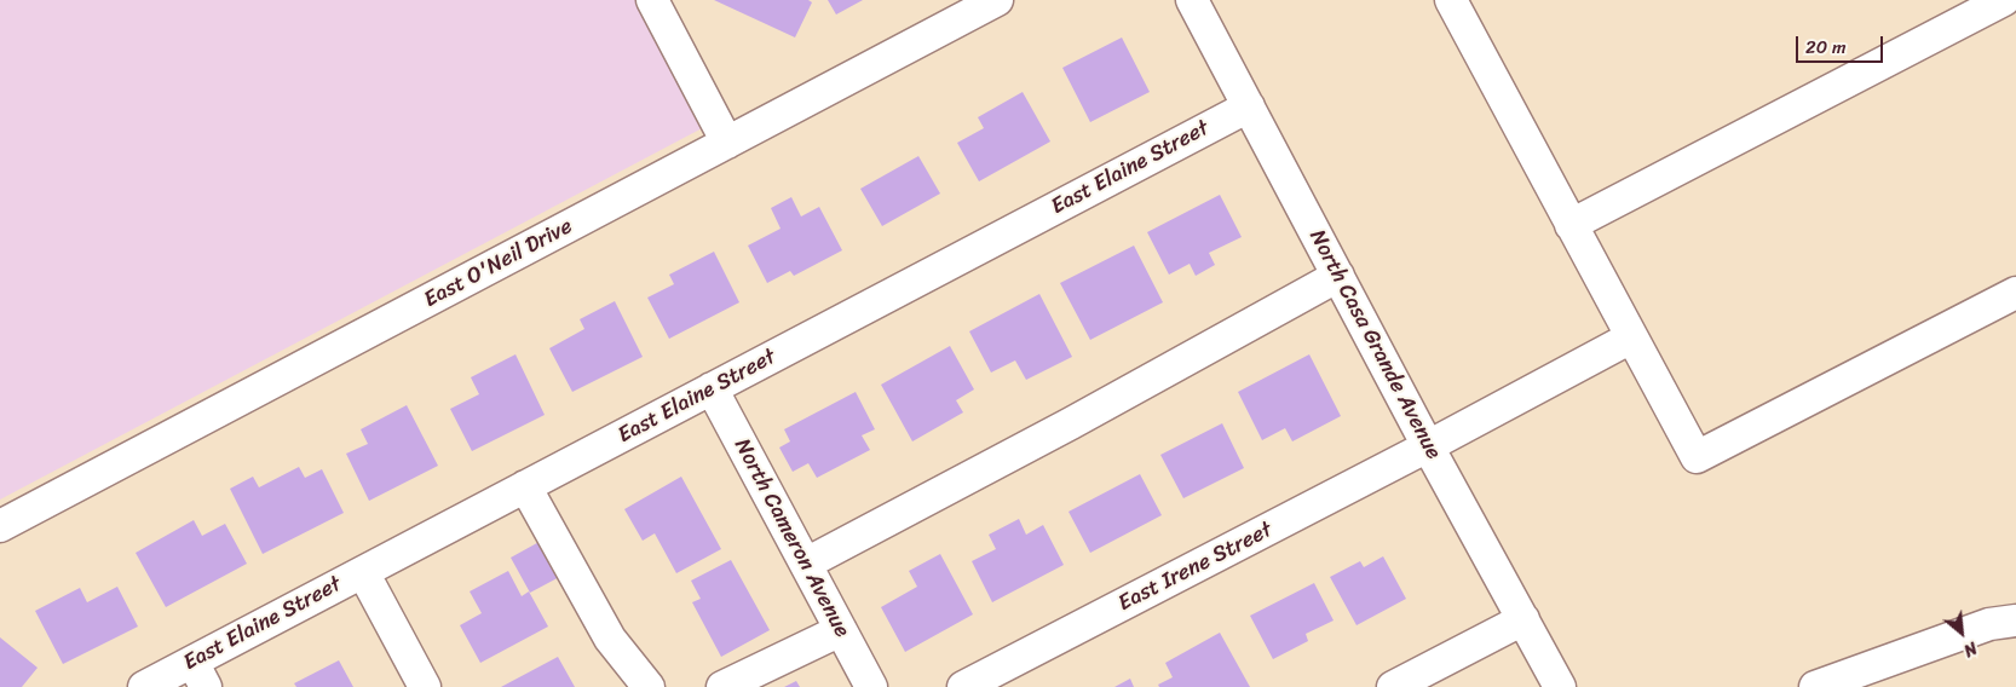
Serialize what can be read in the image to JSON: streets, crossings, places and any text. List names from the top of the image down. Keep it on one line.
{"streets":{"street":["East Elaine Street","East O'Neil Drive","North Casa Grande Avenue","North Cameron Avenue","East Irene Street"]},"crossings":[["East Elaine Street","North Casa Grande Avenue"],["East Elaine Street","North Cameron Avenue"],["North Casa Grande Avenue","East Irene Street"]],"scale_bar":"20 m","north":"bottom right"}
